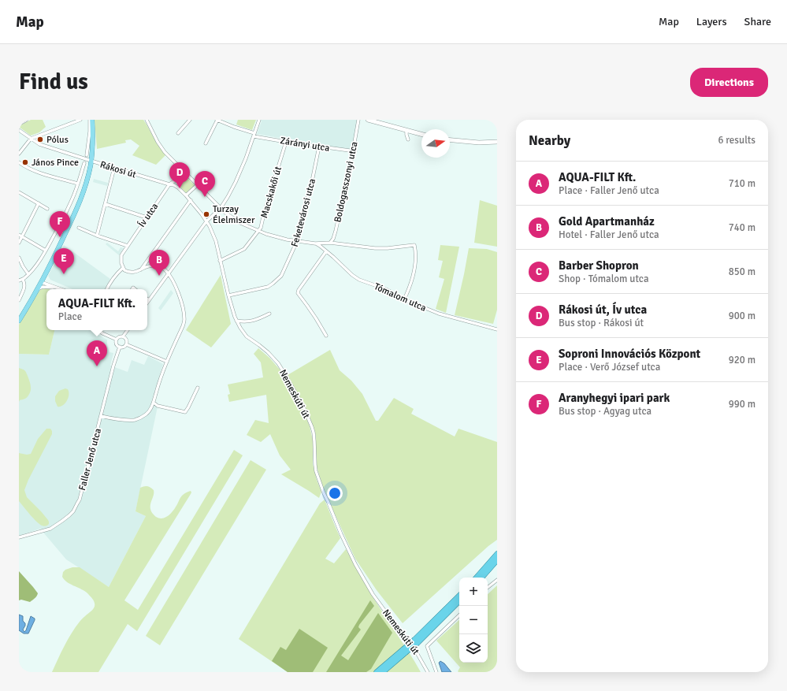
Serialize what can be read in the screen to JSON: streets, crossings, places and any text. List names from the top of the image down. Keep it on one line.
{"streets":{"street":["Zárányi utca","Rákosi út","Boldogasszonyi utca","Macskakői út","Feketevárosi utca","Ív utca","Tómalom utca","Nemeskúti út","Faller Jenő utca"]},"crossings":[["Zárányi utca","Boldogasszonyi utca"],["Zárányi utca","Macskakői út"],["Zárányi utca","Feketevárosi utca"],["Rákosi út","Ív utca"],["Rákosi út","Nemeskúti út"],["Boldogasszonyi utca","Tómalom utca"],["Macskakői út","Tómalom utca"],["Macskakői út","Nemeskúti út"],["Feketevárosi utca","Tómalom utca"],["Feketevárosi utca","Nemeskúti út"],["Ív utca","Tómalom utca"]],"places":["Pólus","János Pince","Turzay Élelmiszer"],"north":"right","page":{"header":"Map","nav":["Map","Layers","Share"],"buttons":"Directions","title":"Find us","heading":["Nearby","6 results"],"list":[{"mark":"A","name":"AQUA-FILT Kft.","note":"Place · Faller Jenő utca","value":"710 m"},{"mark":"B","name":"Gold Apartmanház","note":"Hotel · Faller Jenő utca","value":"740 m"},{"mark":"C","name":"Barber Shopron","note":"Shop · Tómalom utca","value":"850 m"},{"mark":"D","name":"Rákosi út, Ív utca","note":"Bus stop · Rákosi út","value":"900 m"},{"mark":"E","name":"Soproni Innovációs Központ","note":"Place · Verő József utca","value":"920 m"},{"mark":"F","name":"Aranyhegyi ipari park","note":"Bus stop · Agyag utca","value":"990 m"}],"pins":["D","C","F","E","B","A"],"popup":["AQUA-FILT Kft.","Place"],"map_buttons":["+","−"]}}
